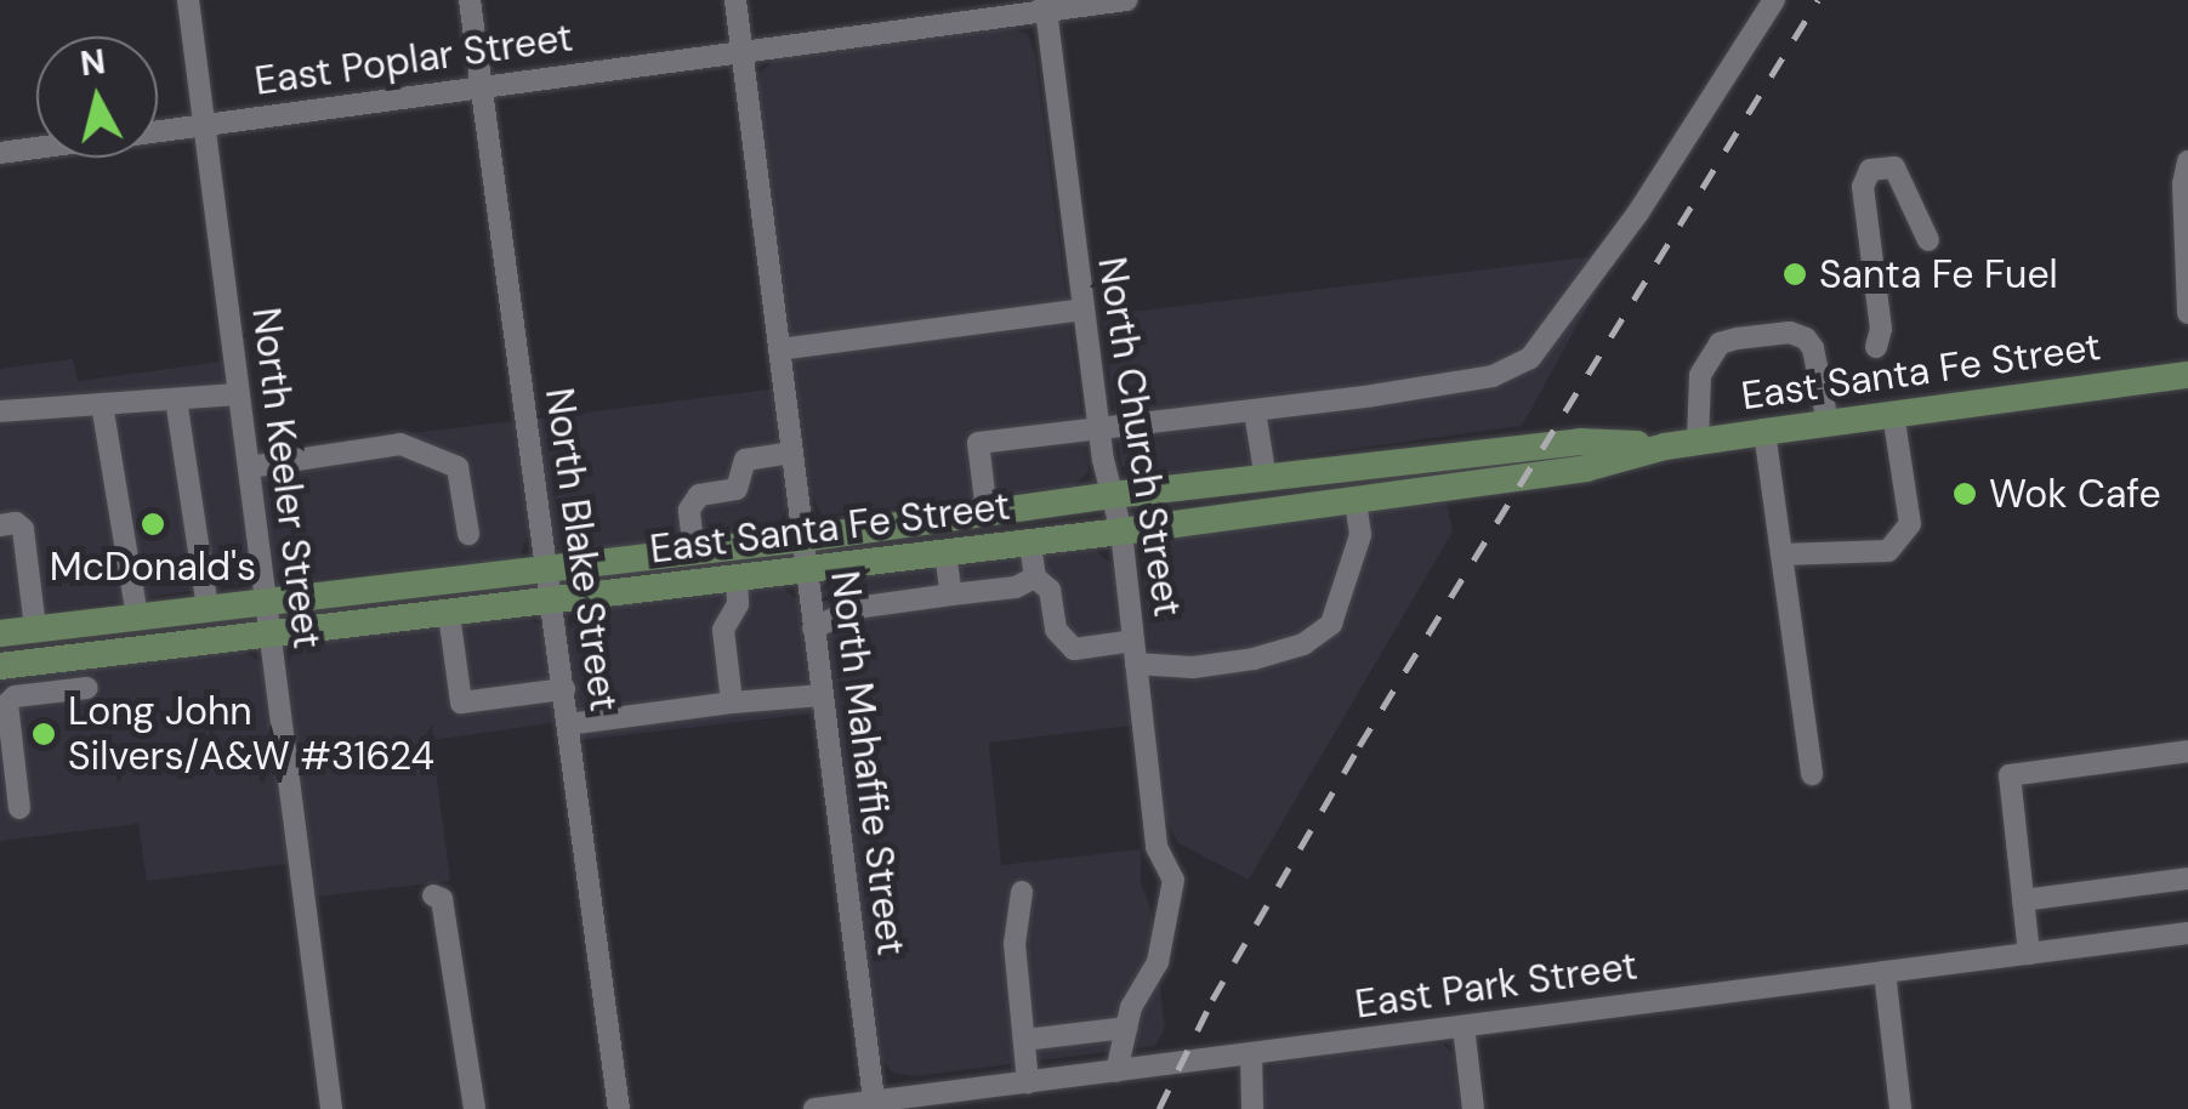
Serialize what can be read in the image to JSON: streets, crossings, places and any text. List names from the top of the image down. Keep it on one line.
{"streets":{"main road":["East Santa Fe Street"],"street":["East Poplar Street","North Church Street","North Keeler Street","North Blake Street","North Mahaffie Street","East Park Street"]},"crossings":[["East Poplar Street","North Church Street"],["East Poplar Street","North Keeler Street"],["East Poplar Street","North Blake Street"],["East Poplar Street","North Mahaffie Street"],["East Santa Fe Street","North Church Street"],["East Santa Fe Street","North Keeler Street"],["East Santa Fe Street","North Blake Street"],["East Santa Fe Street","North Mahaffie Street"],["North Mahaffie Street","East Park Street"]],"places":["Santa Fe Fuel","Wok Cafe","McDonald's","Long John Silvers/A&W #31624"],"north":"top"}
